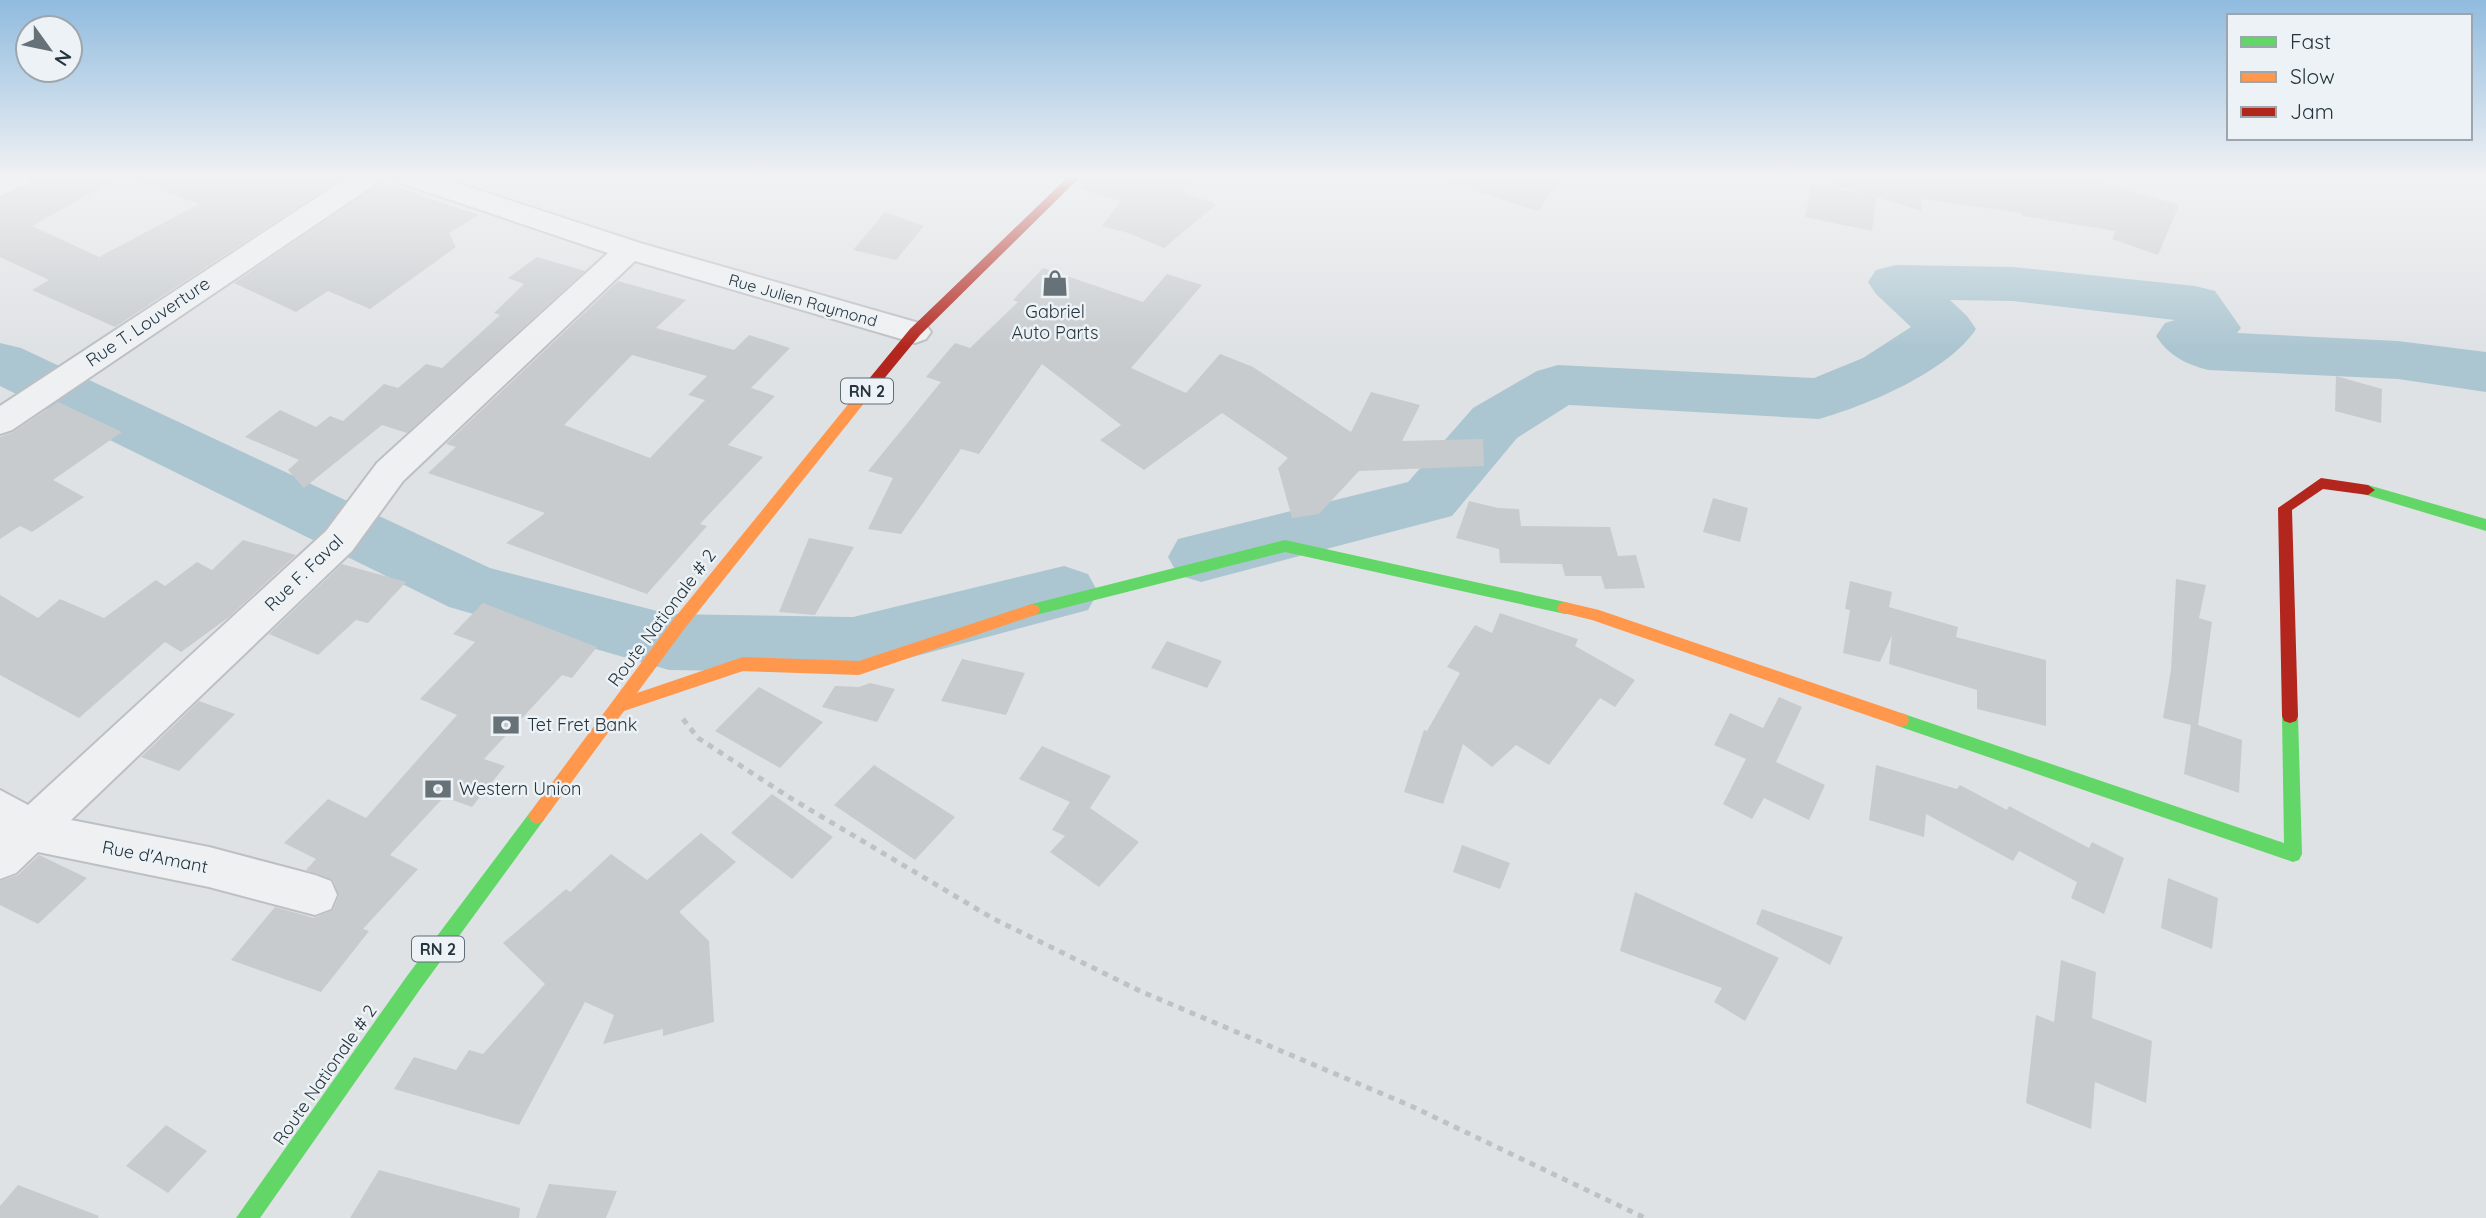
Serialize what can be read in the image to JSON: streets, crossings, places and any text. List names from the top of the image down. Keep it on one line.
{"streets":{"street":["Rue Julien Raymond","Rue T. Louverture","RN 2","Rue F. Faval","Route Nationale # 2","Rue d'Amant"]},"crossings":[["Rue Julien Raymond","Rue F. Faval"],["Rue Julien Raymond","Route Nationale # 2"],["Rue F. Faval","Rue d'Amant"]],"places":{"shop":["Gabriel Auto Parts"],"bank":["Tet Fret Bank","Western Union"]},"legend":["Fast","Slow","Jam"],"north":"bottom right"}
